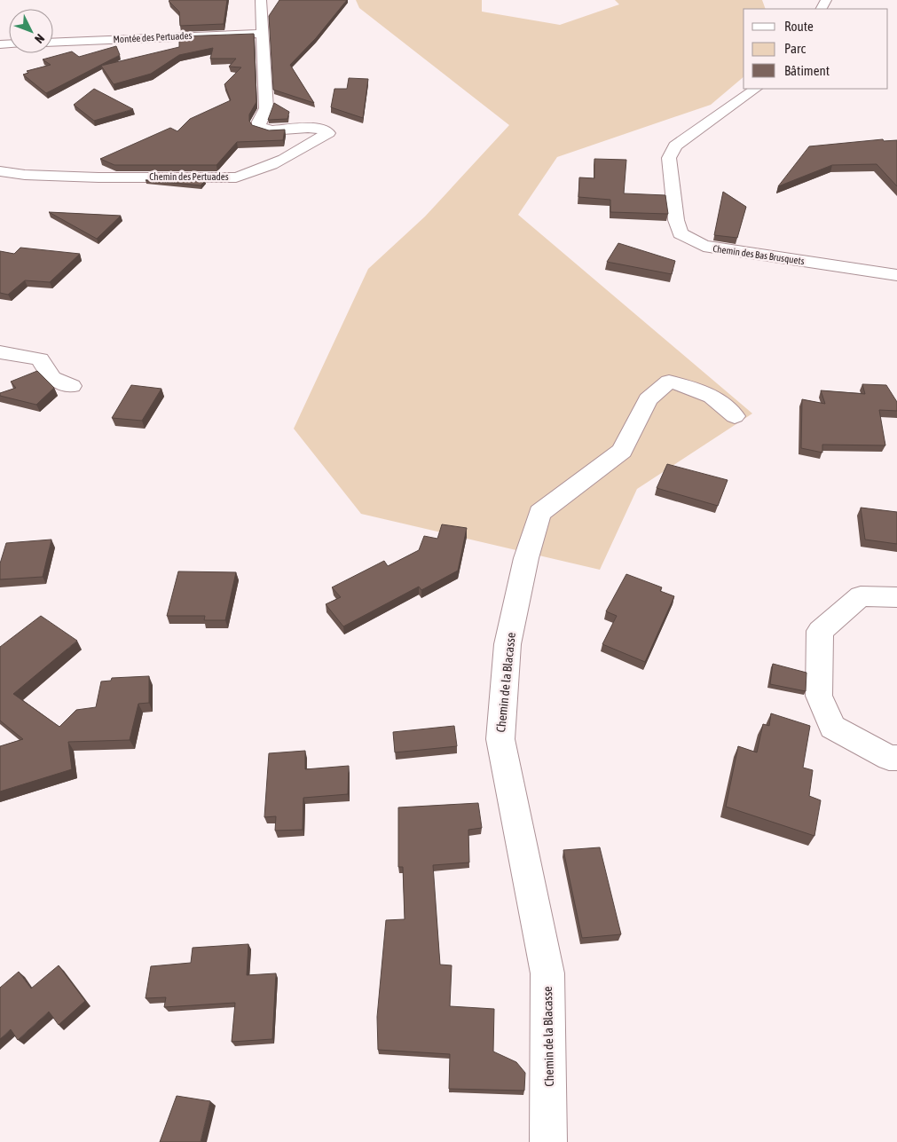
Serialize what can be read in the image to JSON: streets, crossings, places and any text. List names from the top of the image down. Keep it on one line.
{"streets":{"street":["Montée des Pertuades","Chemin des Pertuades","Chemin des Bas Brusquets","Chemin de la Blacasse"]},"crossings":[["Montée des Pertuades","Chemin des Pertuades"]],"legend":["Route","Parc","Bâtiment"],"north":"bottom right"}
